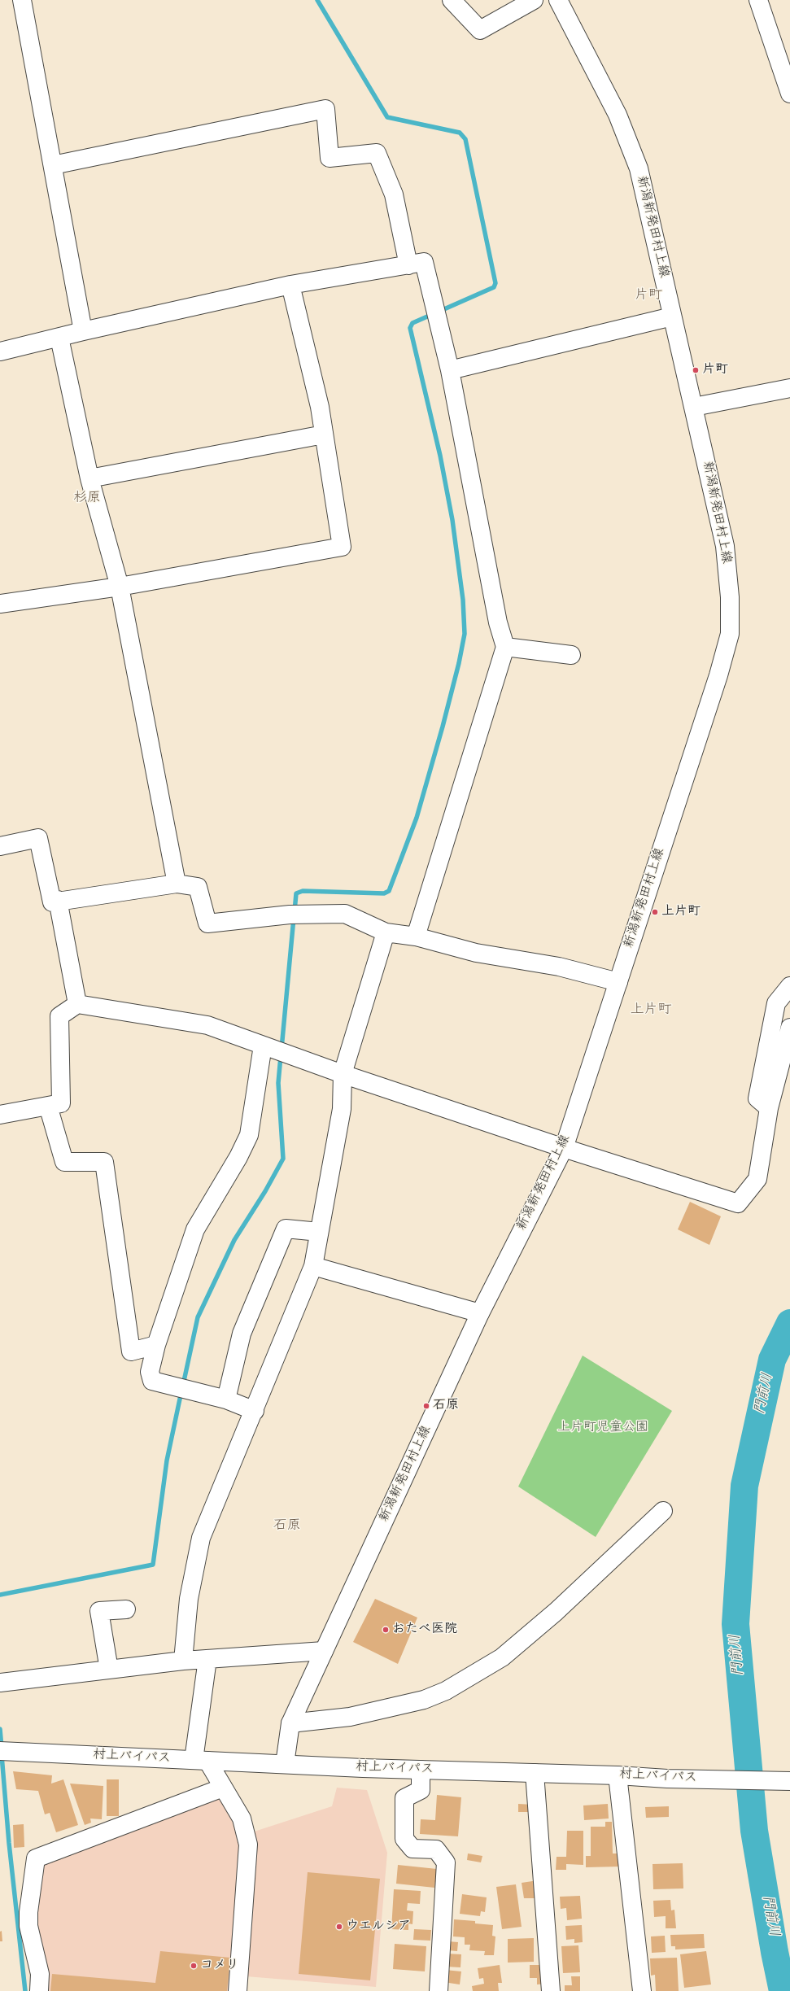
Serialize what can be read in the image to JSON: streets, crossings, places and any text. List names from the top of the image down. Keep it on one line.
{"streets":{"main road":["新潟新発田村上線","村上バイパス"]},"crossings":[["新潟新発田村上線","村上バイパス"]],"districts":["片町","杉原","上片町","石原"],"water":["門前川"],"parks":["上片町児童公園"],"places":["片町","上片町","石原","おたべ医院","ウエルシア","コメリ"]}
